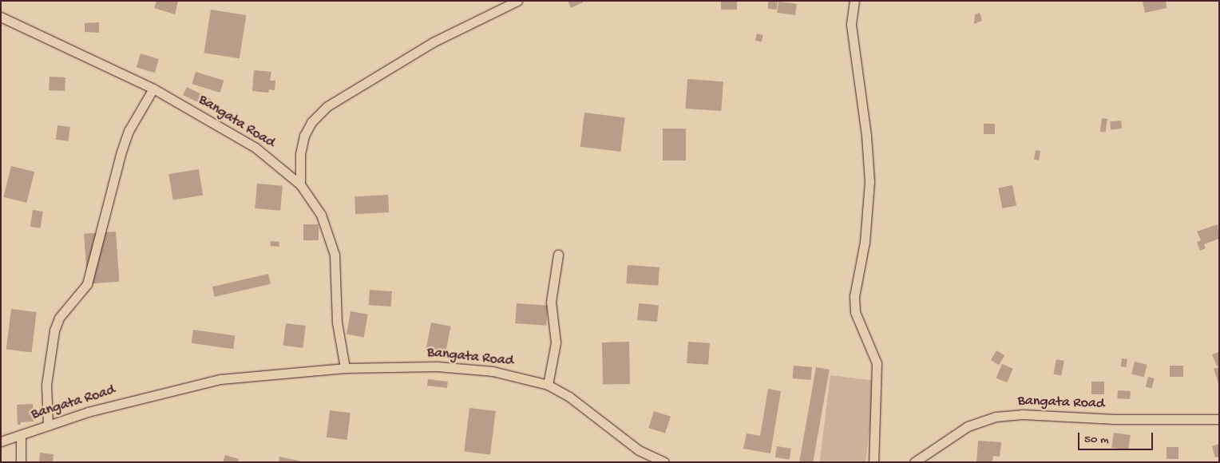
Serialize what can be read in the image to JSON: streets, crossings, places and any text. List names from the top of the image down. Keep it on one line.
{"streets":{"street":["Bangata Road"]},"scale_bar":"50 m"}
